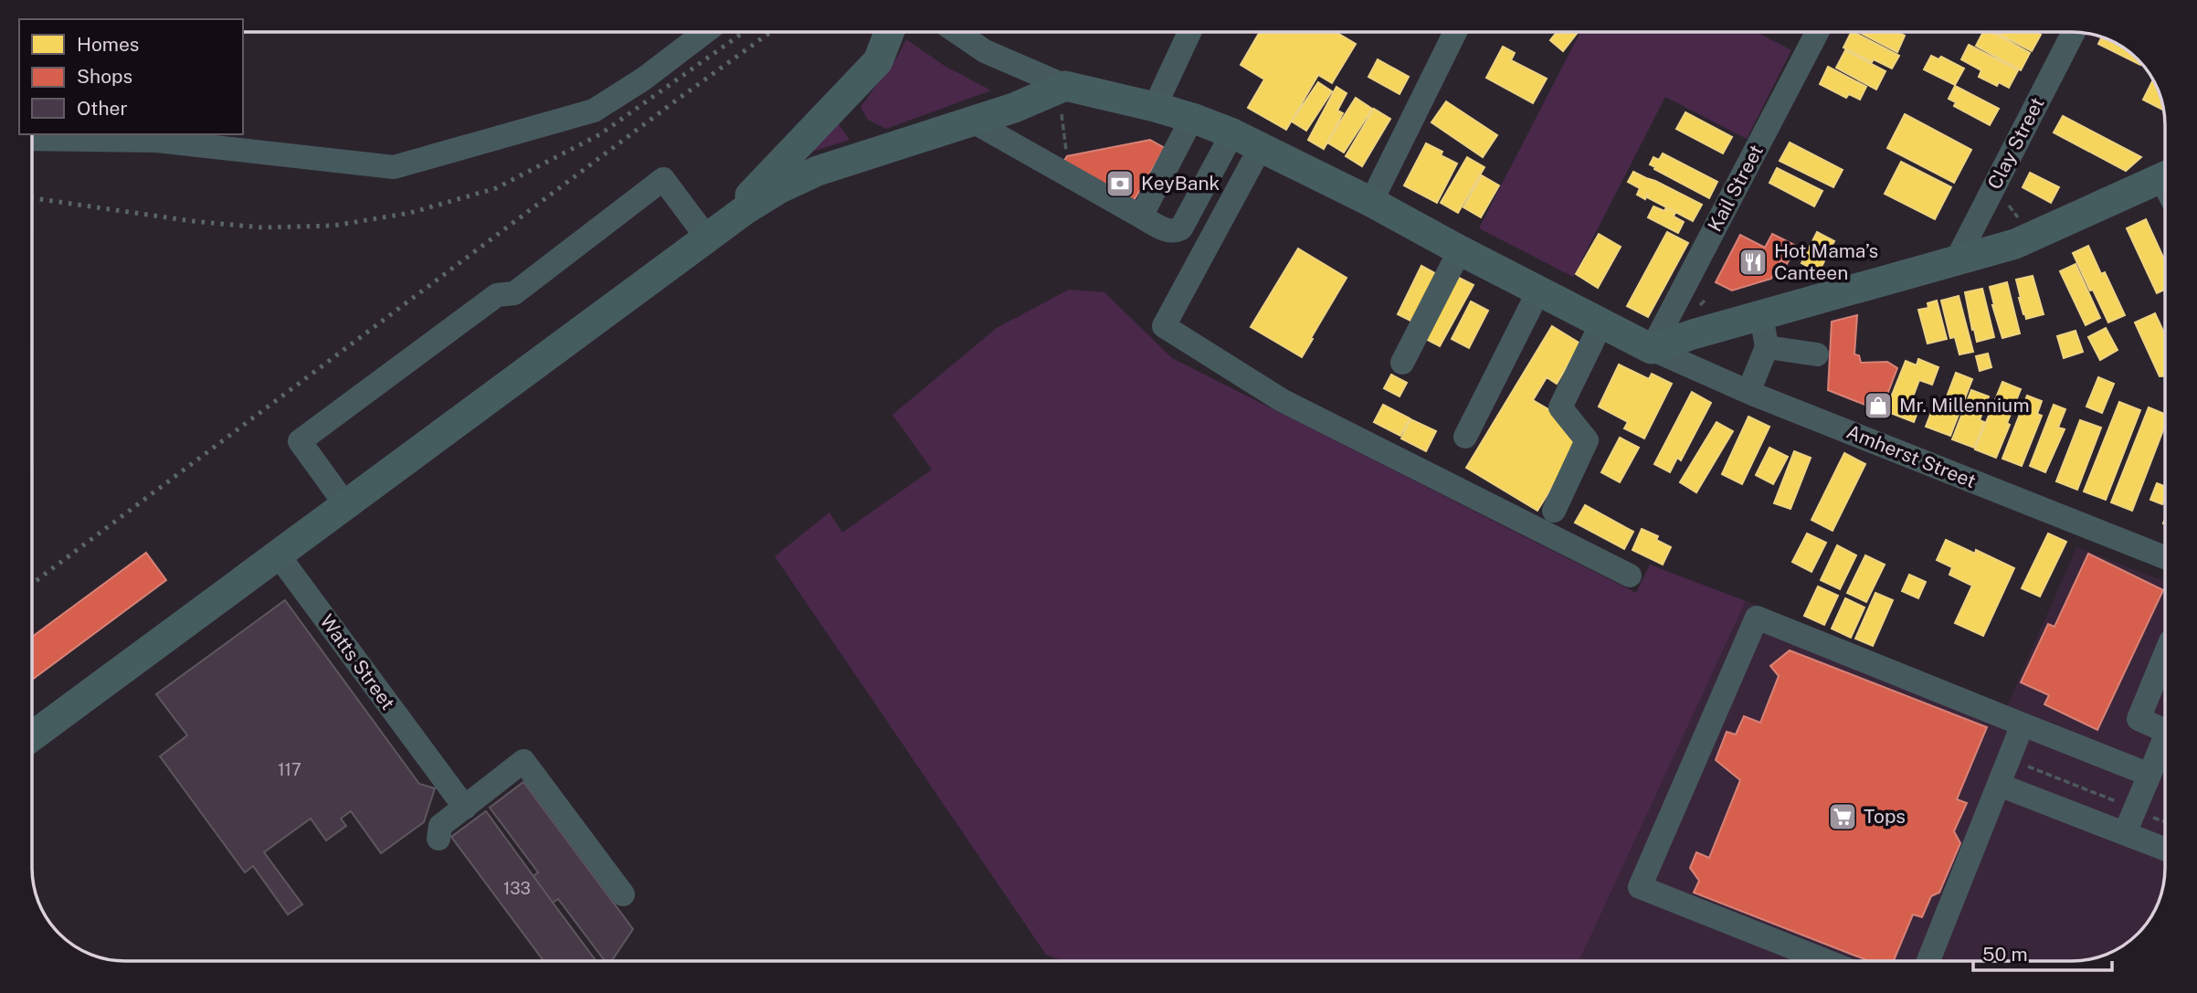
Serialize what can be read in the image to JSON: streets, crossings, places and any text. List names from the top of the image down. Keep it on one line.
{"streets":{"street":["Clay Street","Kail Street","Amherst Street","Watts Street"]},"crossings":[["Kail Street","Amherst Street"]],"places":{"bank":["KeyBank"],"restaurant":["Hot Mama’s Canteen"],"shop":["Mr. Millennium"],"supermarket":["Tops"]},"house_numbers":["117","133"],"legend":["Homes","Shops","Other"],"scale_bar":"50 m"}
